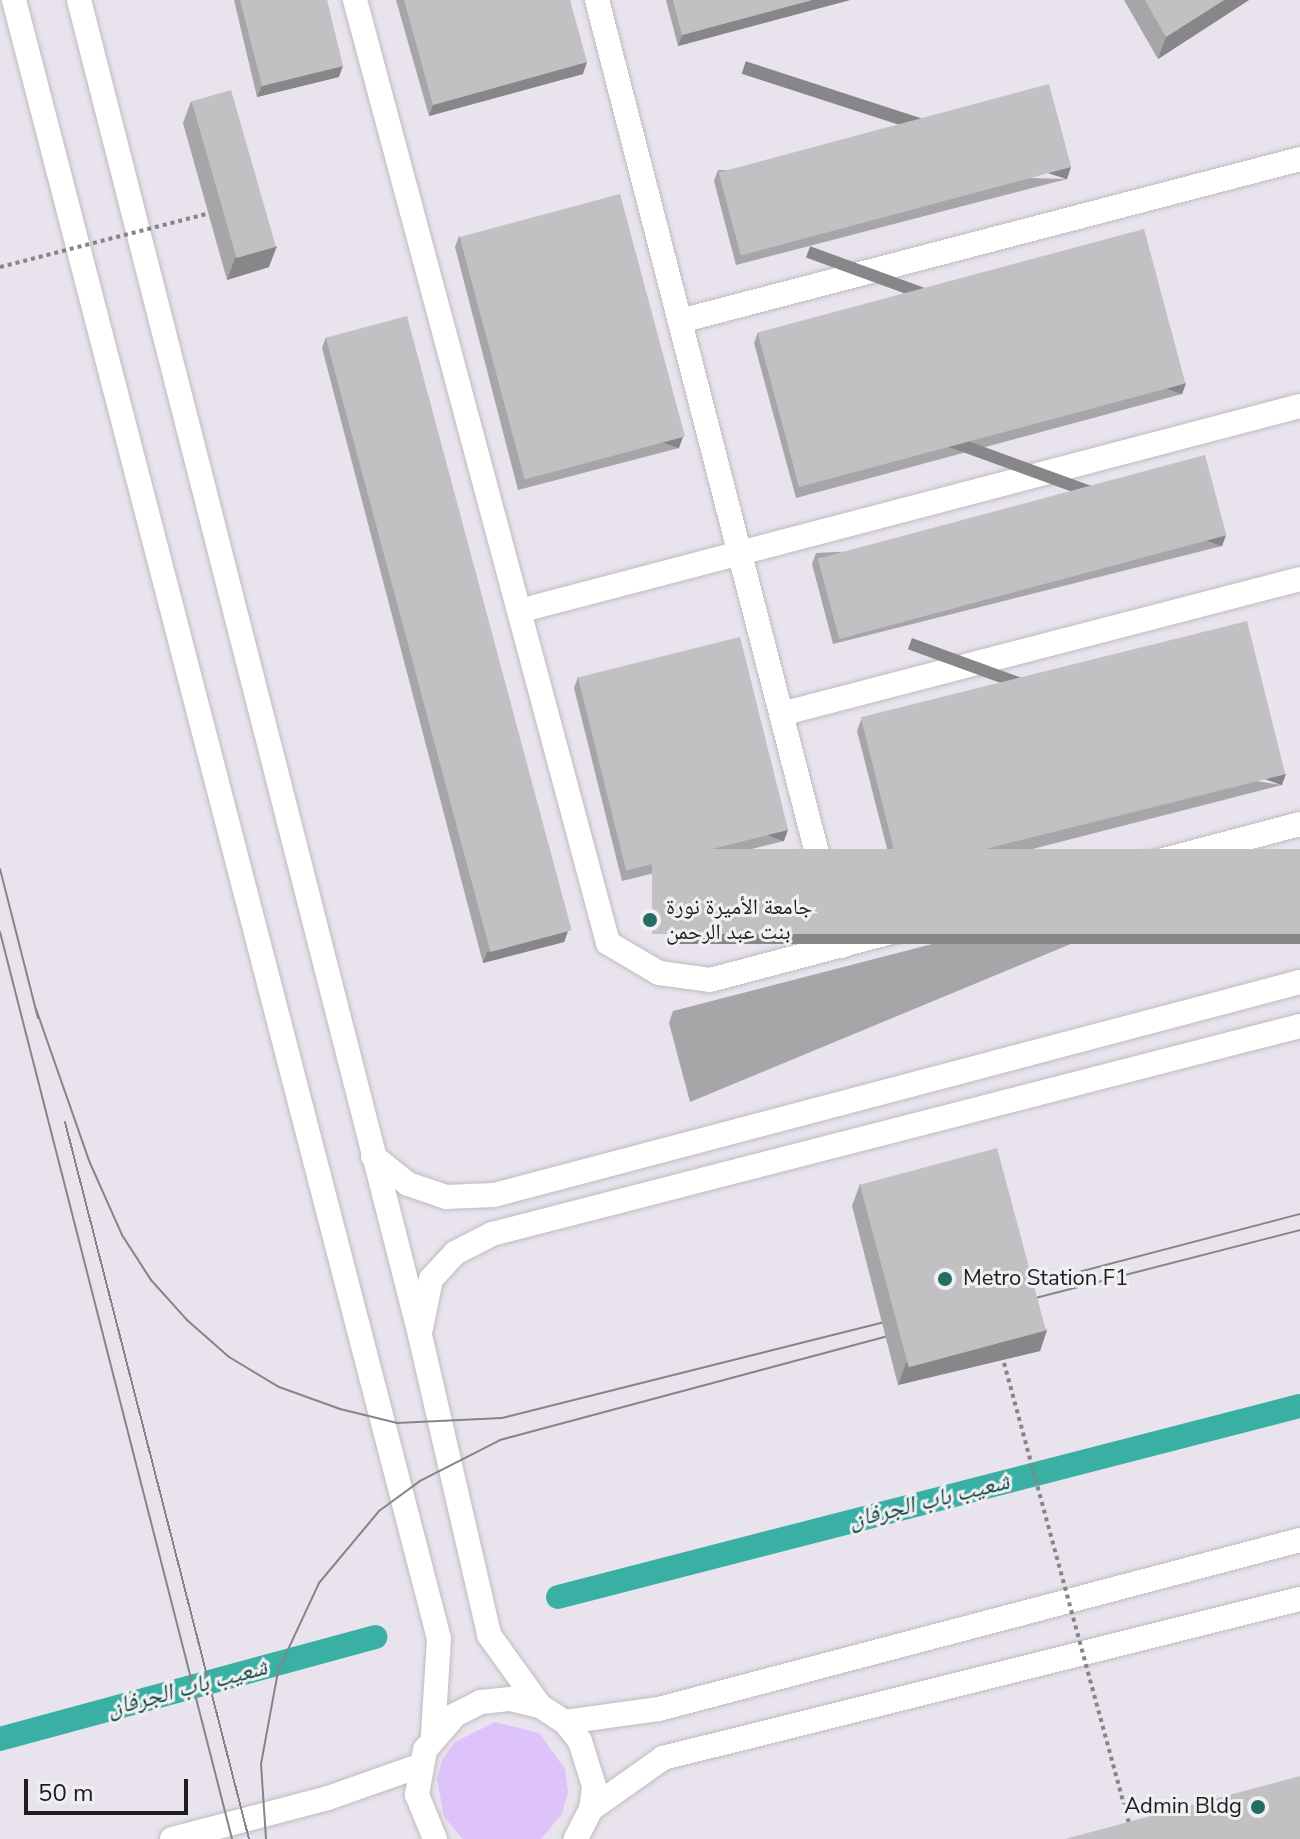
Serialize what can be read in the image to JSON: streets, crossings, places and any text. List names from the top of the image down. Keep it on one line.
{"water":["شعيب باب الجرفان"],"places":["جامعة الأميرة نورة بنت عبد الرحمن","Metro Station F1","Admin Bldg"],"scale_bar":"50 m"}
